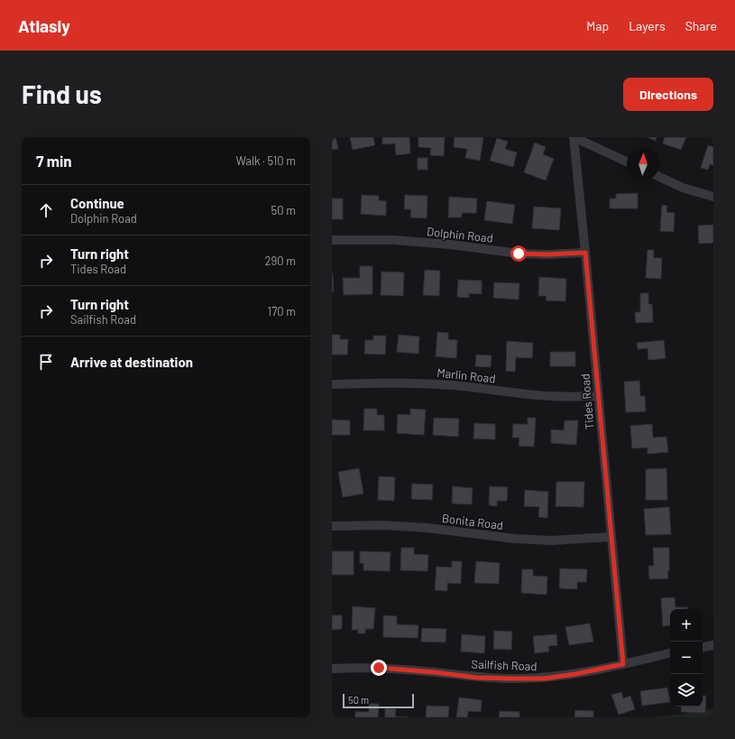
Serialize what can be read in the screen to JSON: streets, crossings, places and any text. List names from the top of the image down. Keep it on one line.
{"streets":{"street":["Dolphin Road","Marlin Road","Tides Road","Bonita Road","Sailfish Road"]},"crossings":[["Dolphin Road","Tides Road"],["Marlin Road","Tides Road"],["Tides Road","Bonita Road"],["Tides Road","Sailfish Road"]],"scale_bar":"50 m","north":"top","page":{"header":"Atlasly","nav":["Map","Layers","Share"],"buttons":"Directions","title":"Find us","heading":["7 min","Walk · 510 m"],"list":[["Continue","Dolphin Road","50 m"],["Turn right","Tides Road","290 m"],["Turn right","Sailfish Road","170 m"],"Arrive at destination"],"map_buttons":["+","−"],"scale":"50 m"}}
